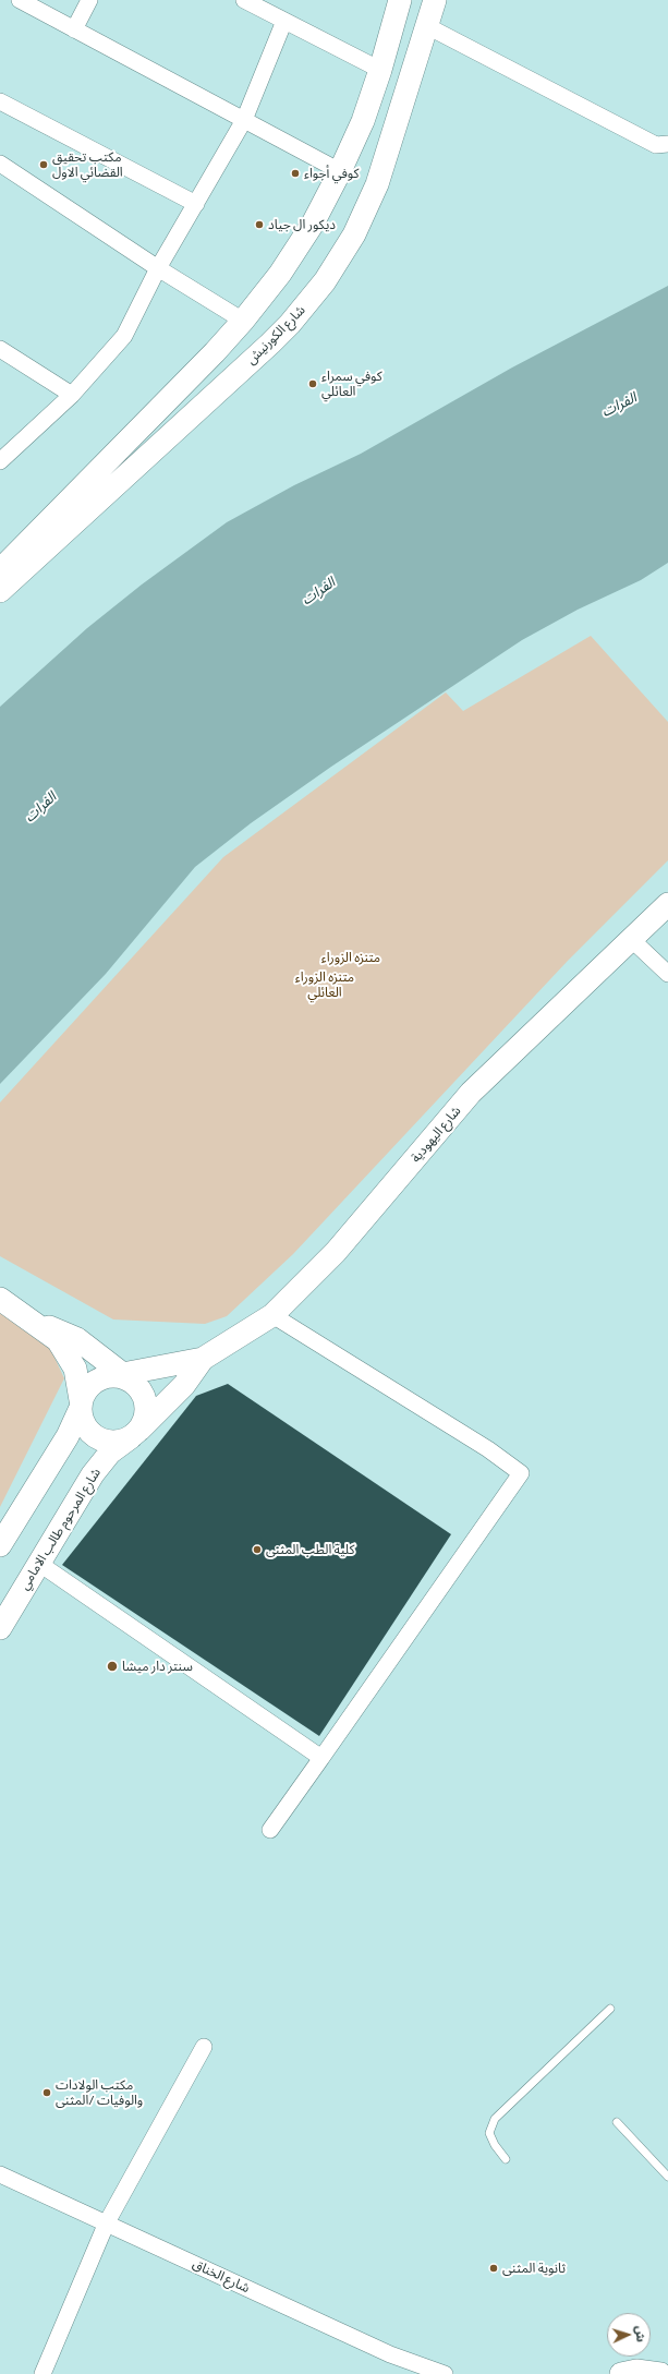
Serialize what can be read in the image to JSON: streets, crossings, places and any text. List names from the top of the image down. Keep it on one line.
{"streets":{"street":["شارع الكورنيش","شارع اليهودية","شارع المرحوم طالب الامامي","شارع الخناق"]},"crossings":[["شارع اليهودية","شارع المرحوم طالب الامامي"]],"water":["الفرات"],"parks":["متنزه الزوراء","متنزه الزوراء العائلي"],"places":["مكتب تحقيق القضائي الاول","كوفي أجواء","ديكور ال جياد","كوفي سمراء العائلي","كلية الطب المثنى","سنتر دار ميشا","مكتب الولادات والوفيات /المثنى","ثانوية المثنى"],"north":"right"}
